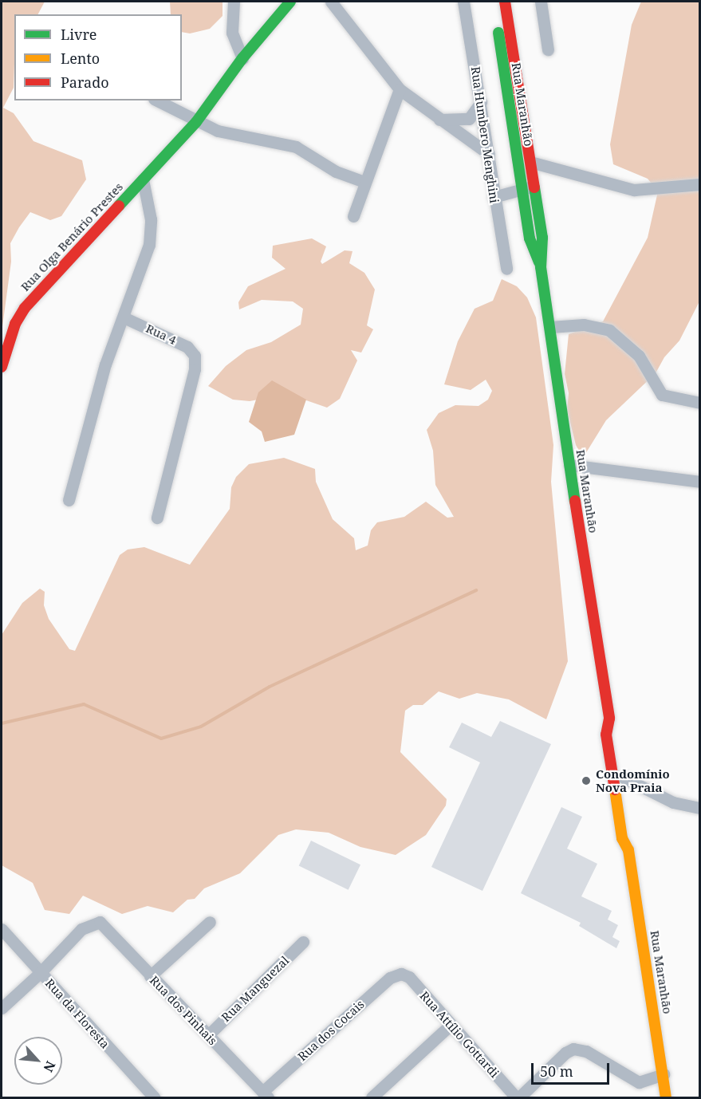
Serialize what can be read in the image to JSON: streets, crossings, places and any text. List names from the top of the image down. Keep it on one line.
{"streets":{"street":["Rua Maranhão","Rua Humbero Menghini","Rua Olga Benário Prestes","Rua 4","Rua Manguezal","Rua dos Pinhais","Rua da Floresta","Rua dos Cocais","Rua Attílio Gottardi"]},"crossings":[["Rua Manguezal","Rua dos Pinhais"],["Rua dos Pinhais","Rua da Floresta"],["Rua dos Pinhais","Rua dos Cocais"],["Rua dos Cocais","Rua Attílio Gottardi"]],"places":["Condomínio Nova Praia"],"legend":["Livre","Lento","Parado"],"scale_bar":"50 m","north":"bottom right"}
